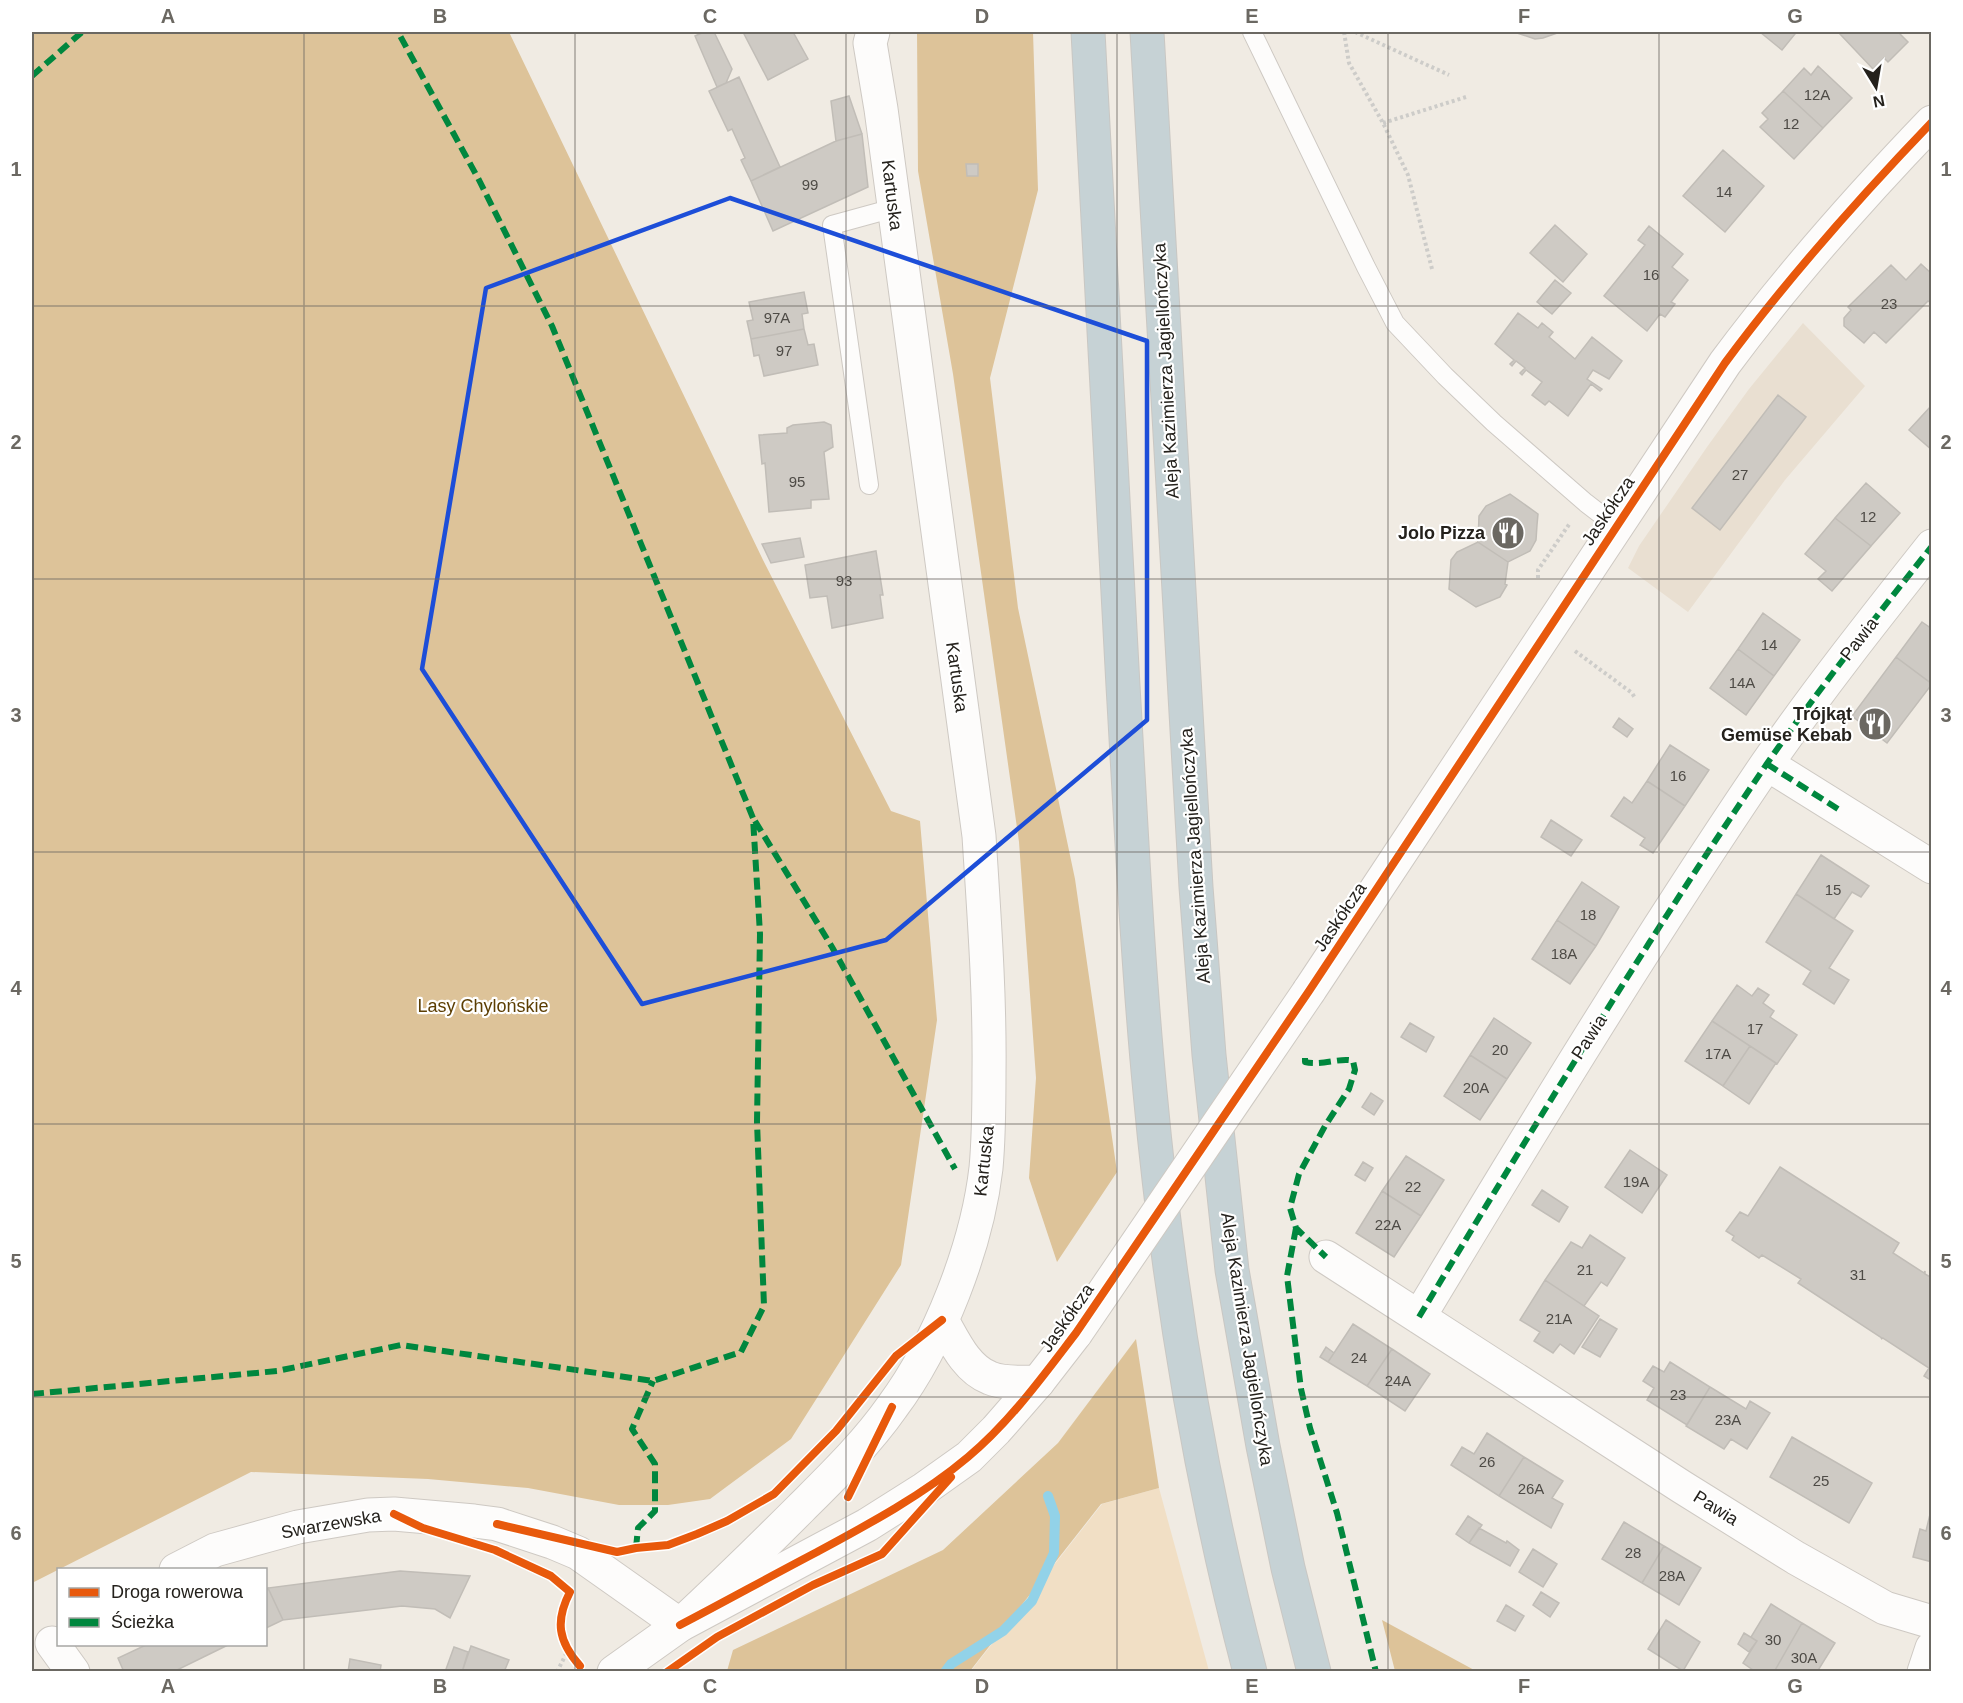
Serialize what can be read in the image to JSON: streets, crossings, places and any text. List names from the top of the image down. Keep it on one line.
{"streets":{"highway":["Aleja Kazimierza Jagiellończyka"],"street":["Kartuska","Jaskółcza","Pawia","Swarzewska"]},"crossings":[["Kartuska","Jaskółcza"],["Kartuska","Swarzewska"],["Jaskółcza","Swarzewska"]],"parks":["Lasy Chylońskie"],"places":{"restaurant":["Jolo Pizza","Trójkąt Gemüse Kebab"]},"house_numbers":["12A","12","99","14","16","23","97A","97","27","95","12","93","14","14A","16","15","18","18A","17","20","17A","20A","19A","22","22A","21","31","21A","24","24A","23","23A","26","25","26A","28","28A","30","30A"],"legend":["Droga rowerowa","Ścieżka"],"north":"bottom","grid":{"columns":["A","B","C","D","E","F","G"],"rows":["1","2","3","4","5","6"]}}
